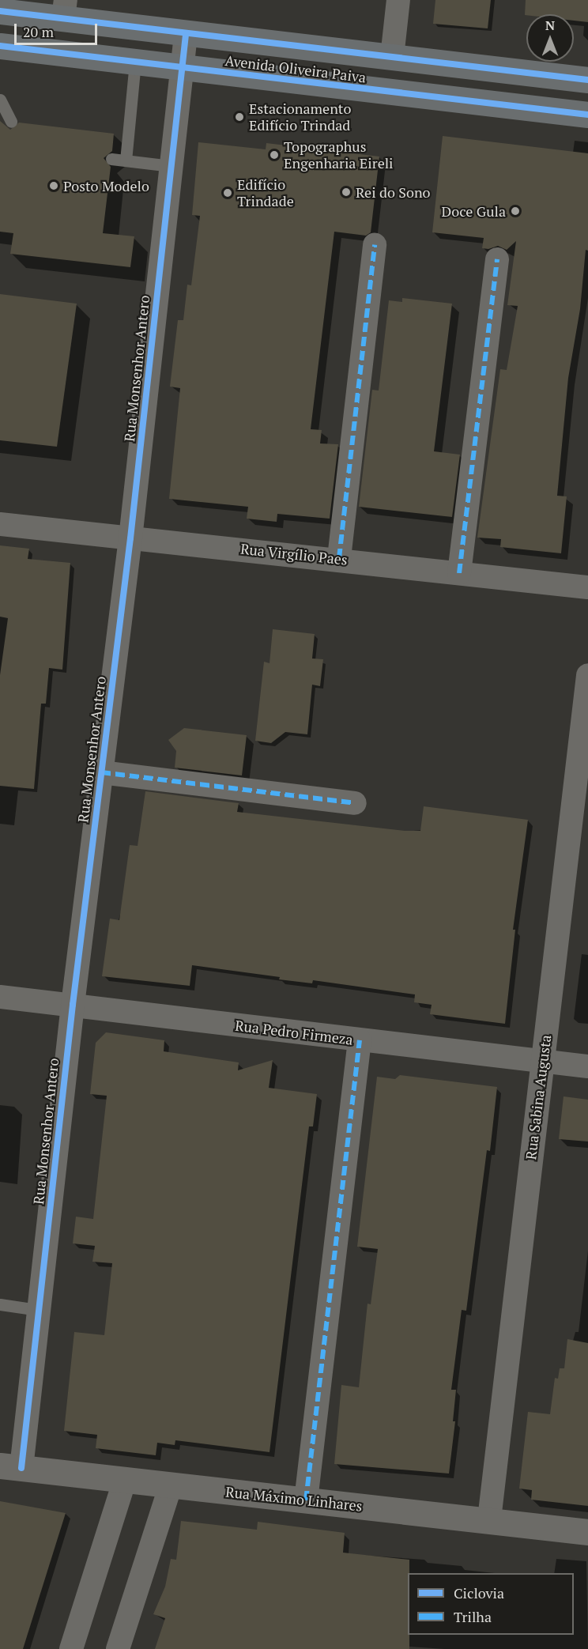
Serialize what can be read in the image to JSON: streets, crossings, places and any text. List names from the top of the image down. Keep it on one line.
{"streets":{"main road":["Avenida Oliveira Paiva"],"street":["Rua Monsenhor Antero","Rua Virgílio Paes","Rua Pedro Firmeza","Rua Sabina Augusta","Rua Máximo Linhares"]},"crossings":[["Avenida Oliveira Paiva","Rua Monsenhor Antero"],["Rua Monsenhor Antero","Rua Virgílio Paes"],["Rua Monsenhor Antero","Rua Pedro Firmeza"],["Rua Monsenhor Antero","Rua Máximo Linhares"],["Rua Pedro Firmeza","Rua Sabina Augusta"],["Rua Sabina Augusta","Rua Máximo Linhares"]],"places":["Estacionamento Edifício Trindad","Topographus Engenharia Eireli","Posto Modelo","Rei do Sono","Edifício Trindade","Doce Gula"],"legend":["Ciclovia","Trilha"],"scale_bar":"20 m","north":"top"}
